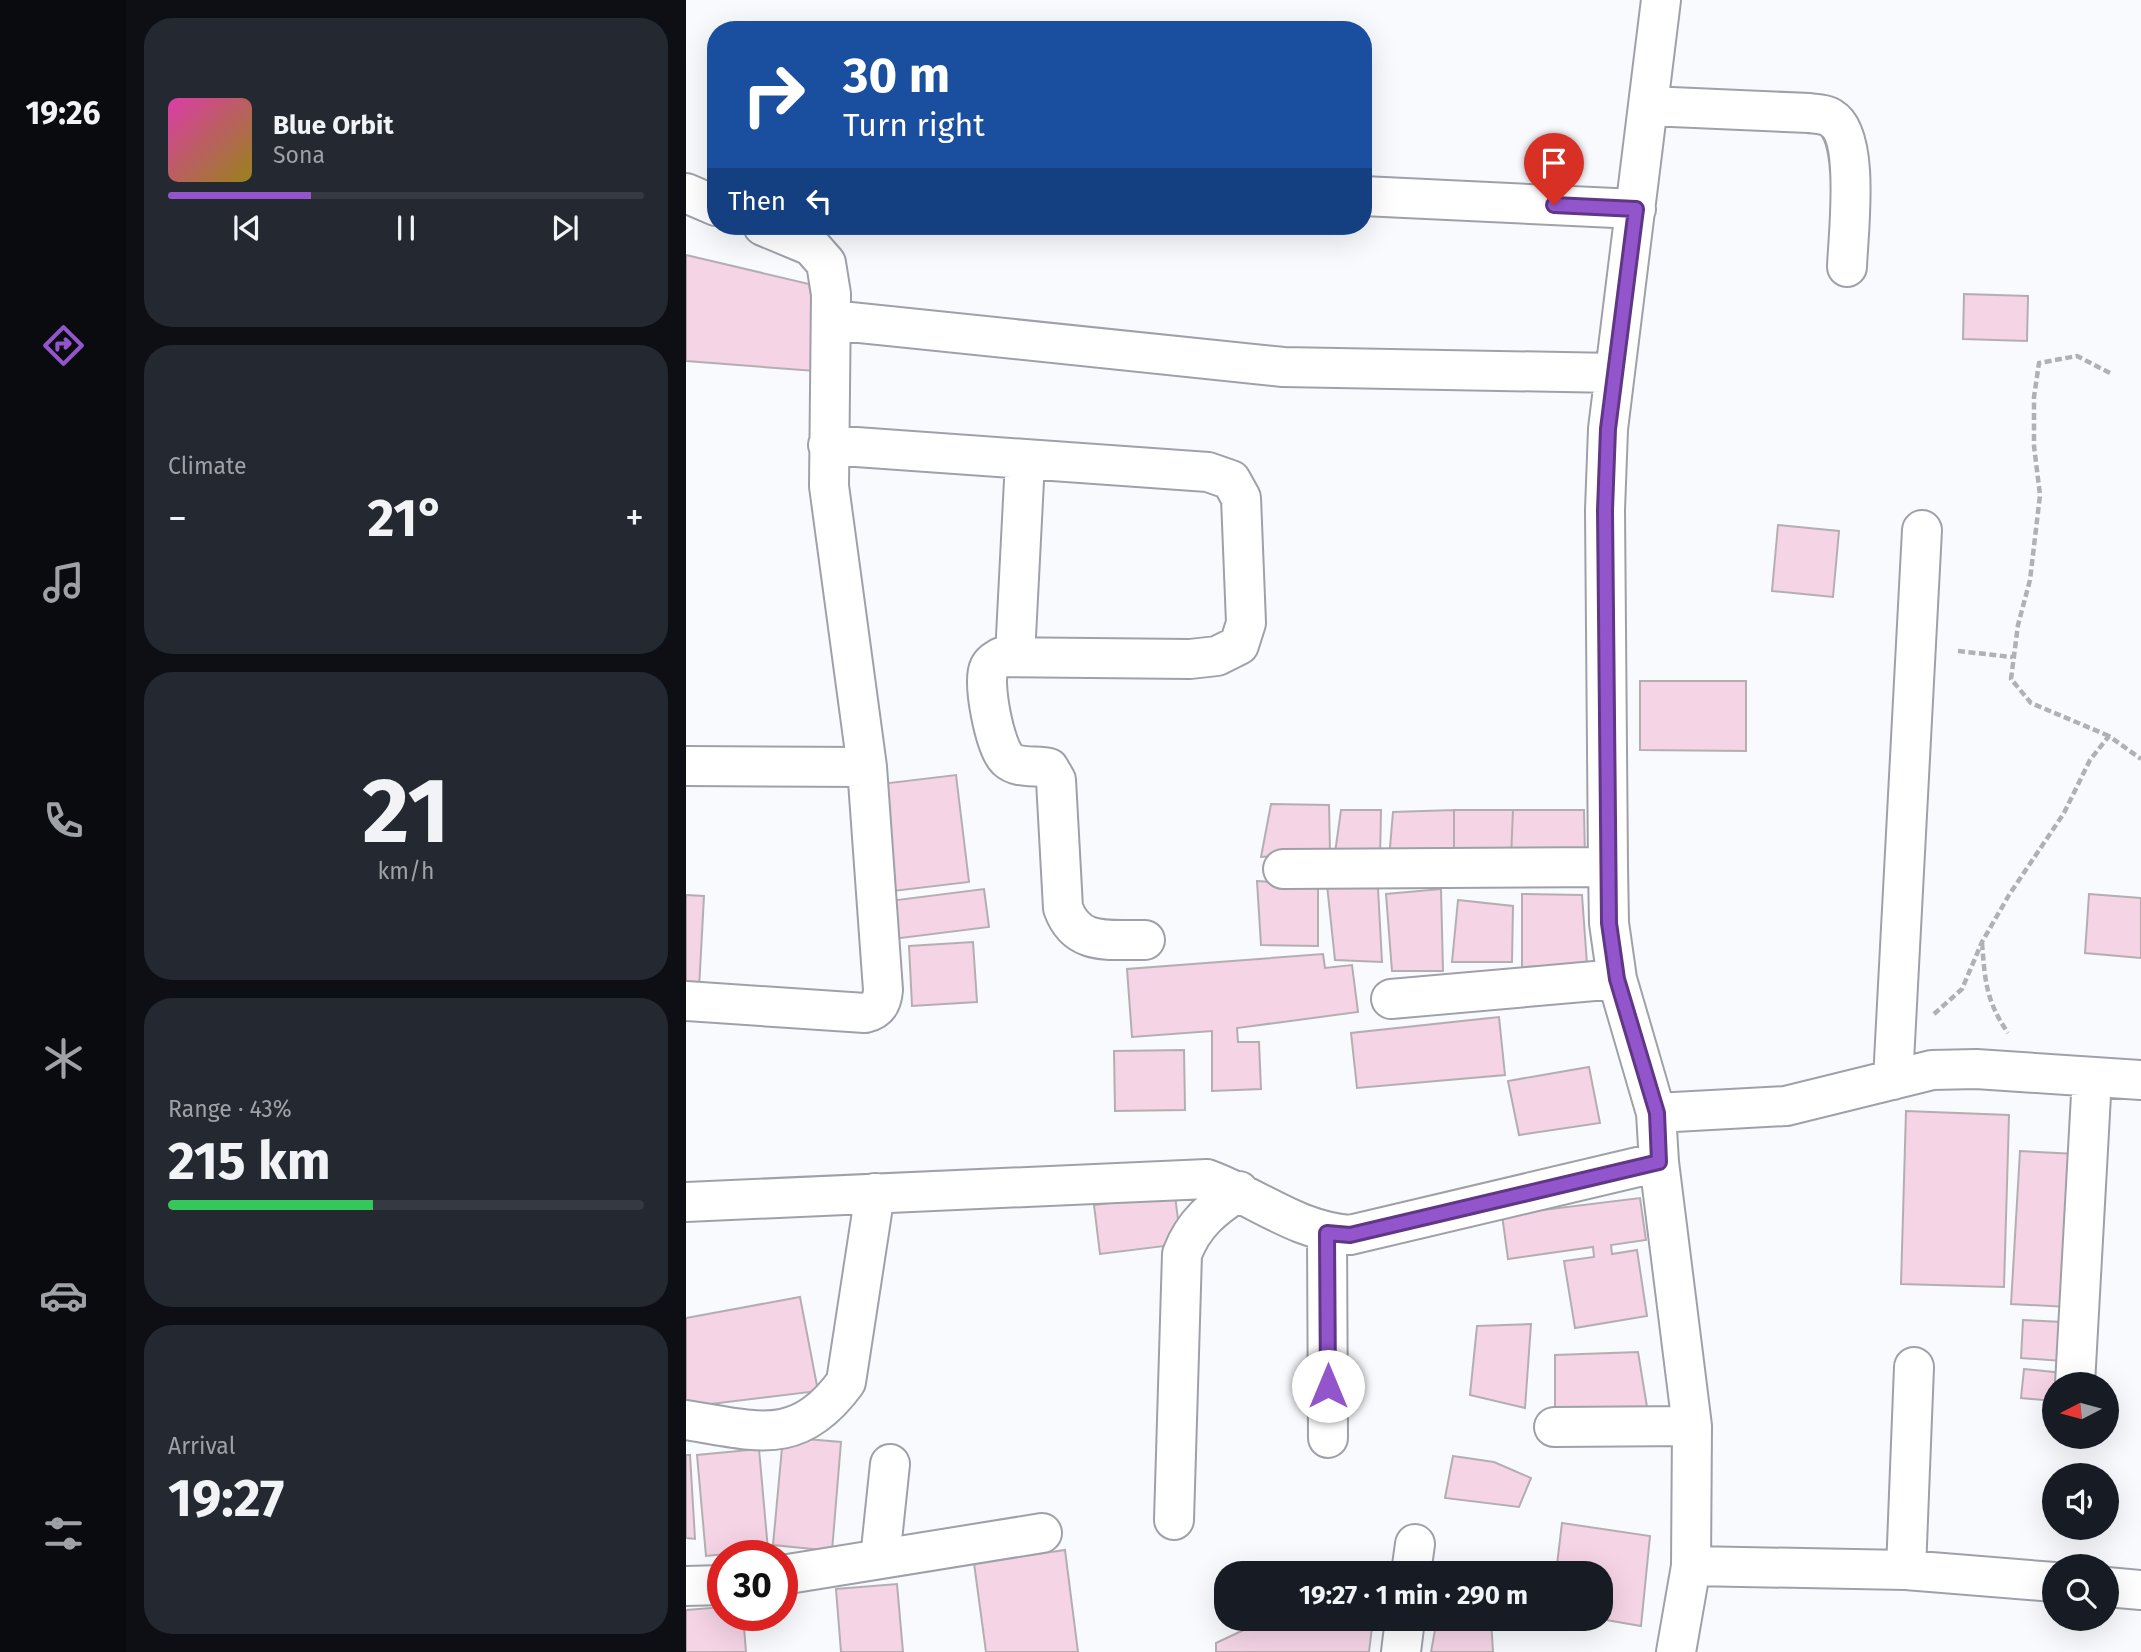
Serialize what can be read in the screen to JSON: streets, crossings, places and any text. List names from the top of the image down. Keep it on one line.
{"north":"left","page":{"tabs":"19:26","turn":["30 m","Turn right"],"song":["Blue Orbit","Sona"],"then":"Then","tile":["Climate",["21","km/h"],["Range · 43%","215 km"],["Arrival","19:27"]],"heat":["−","21°","+"],"limit":"30","trip":"19:27 · 1 min · 290 m"}}
